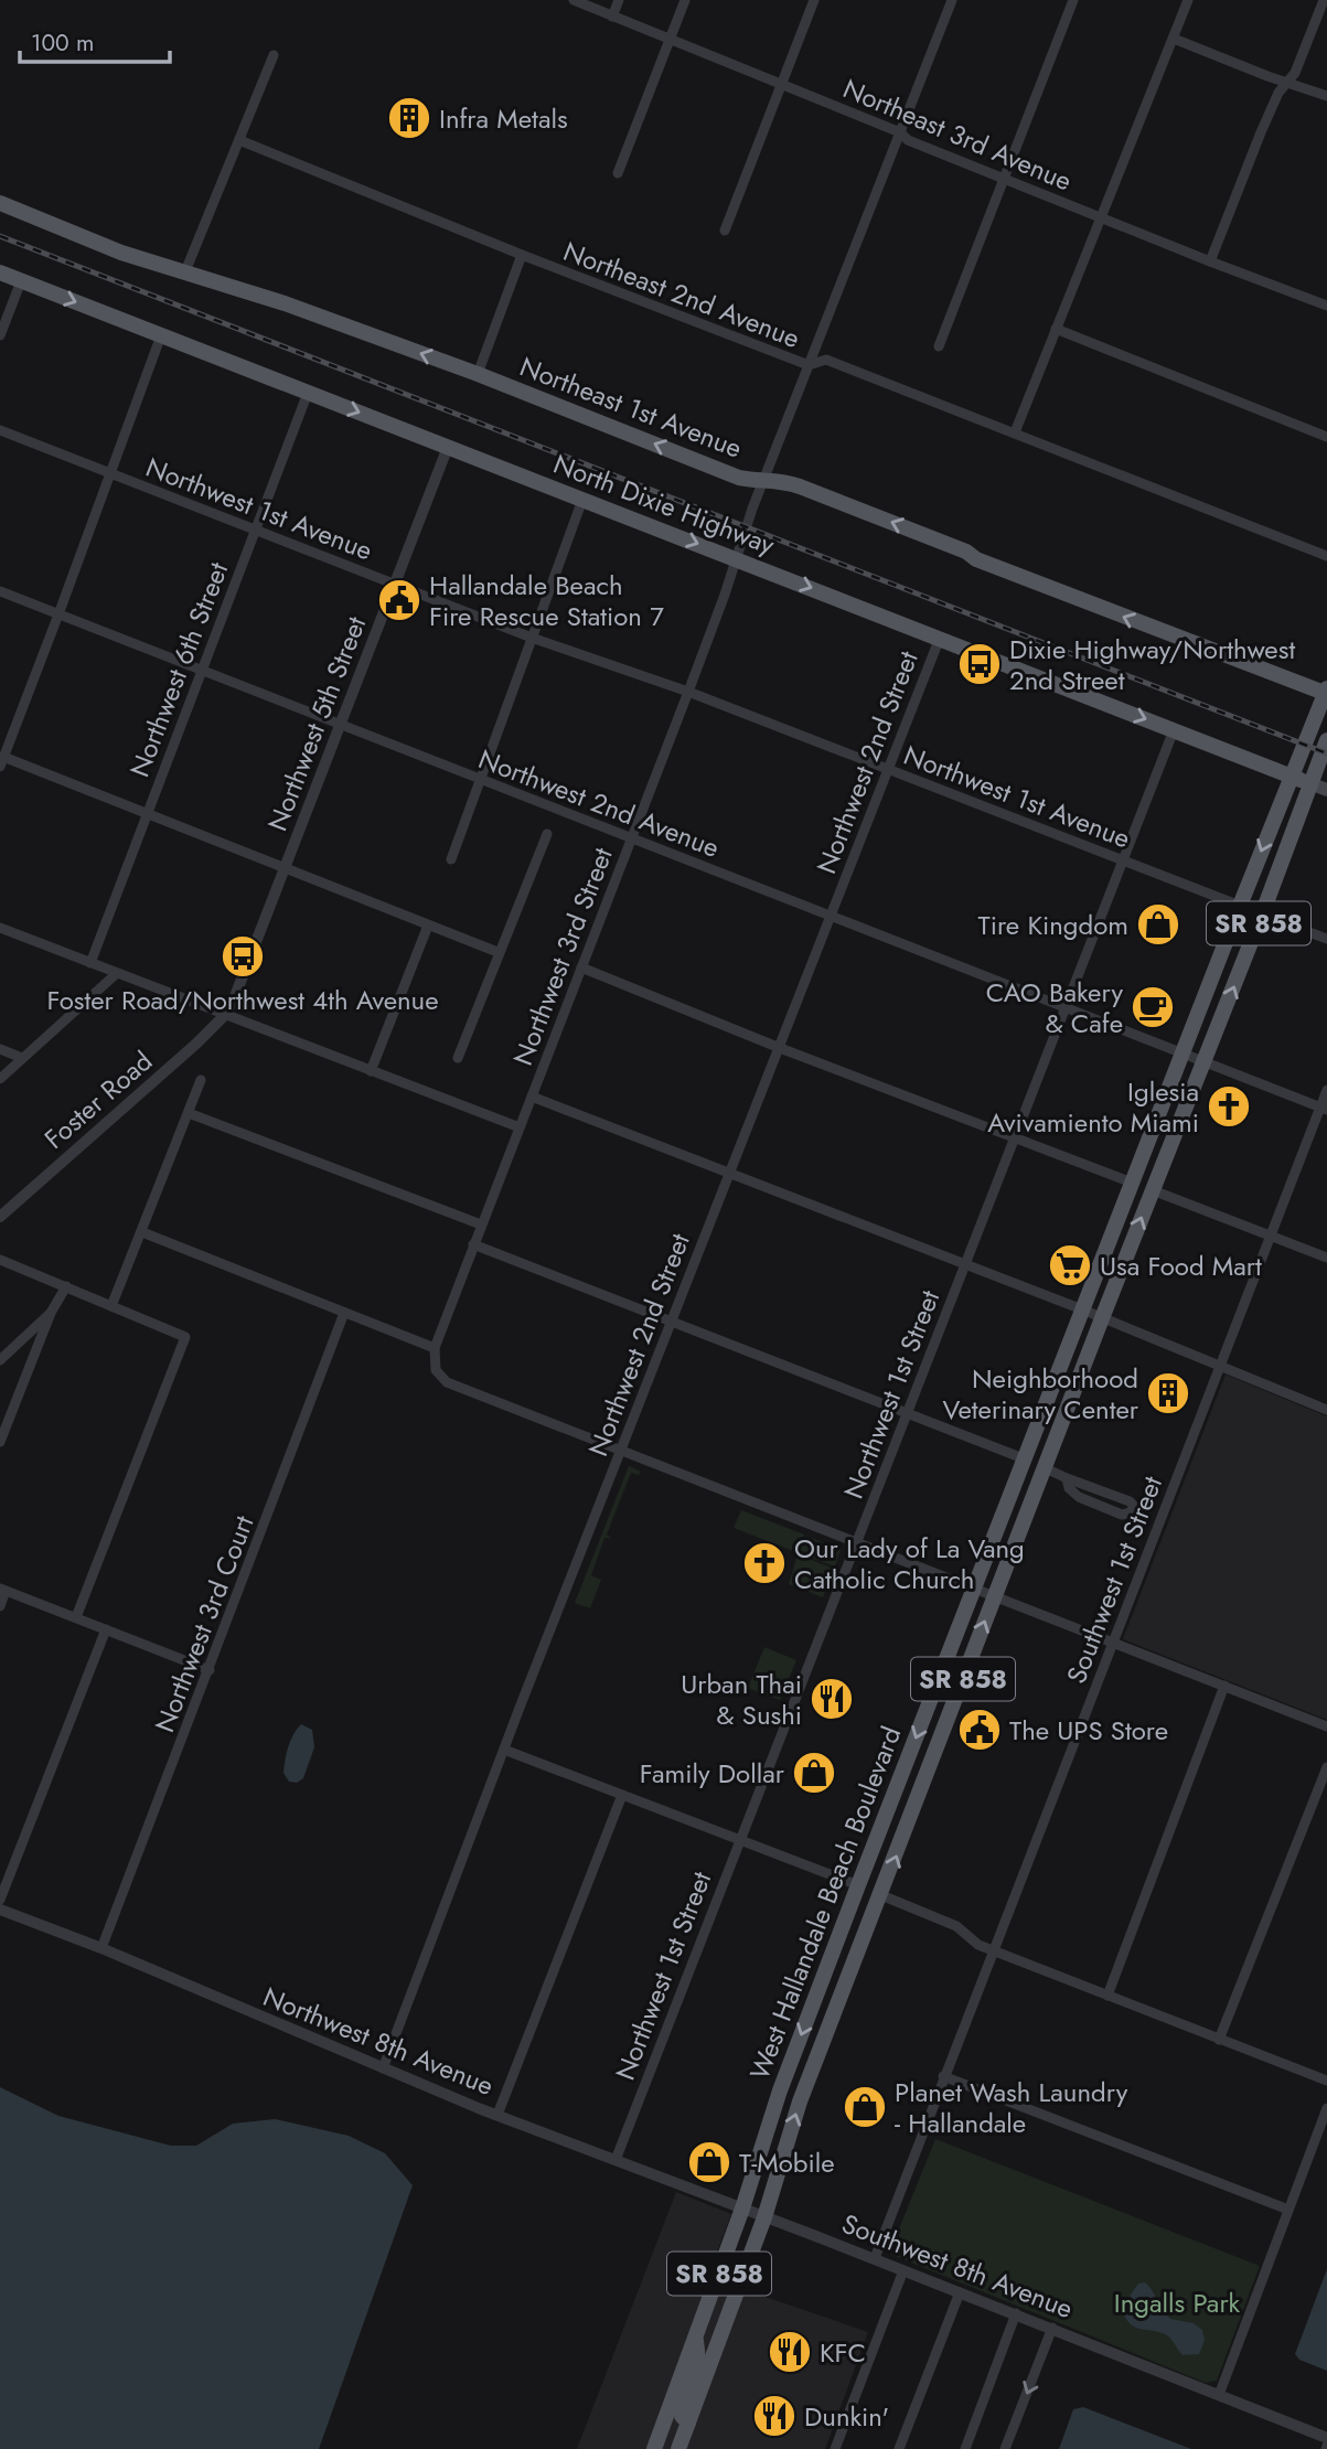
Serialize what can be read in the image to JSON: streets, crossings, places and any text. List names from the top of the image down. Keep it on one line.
{"streets":{"main road":["Northeast 1st Avenue","North Dixie Highway","SR 858","West Hallandale Beach Boulevard"],"street":["Northeast 3rd Avenue","Northeast 2nd Avenue","Northwest 1st Avenue","Northwest 6th Street","Northwest 5th Street","Northwest 2nd Street","Northwest 2nd Avenue","Northwest 3rd Street","Foster Road","Northwest 1st Street","Southwest 1st Street","Northwest 3rd Court","Northwest 8th Avenue","Southwest 8th Avenue"]},"crossings":[["Northeast 3rd Avenue","Northwest 3rd Street"],["Northeast 2nd Avenue","Northwest 3rd Street"],["Northeast 1st Avenue","SR 858"],["Northeast 1st Avenue","Northwest 3rd Street"],["North Dixie Highway","Northwest 6th Street"],["North Dixie Highway","Northwest 5th Street"],["North Dixie Highway","Northwest 2nd Street"],["North Dixie Highway","SR 858"],["North Dixie Highway","Northwest 3rd Street"],["North Dixie Highway","Northwest 1st Street"],["North Dixie Highway","West Hallandale Beach Boulevard"],["Northwest 1st Avenue","Northwest 6th Street"],["Northwest 1st Avenue","Northwest 5th Street"],["Northwest 1st Avenue","Northwest 2nd Street"],["Northwest 1st Avenue","Northwest 3rd Street"],["Northwest 1st Avenue","Northwest 1st Street"],["Northwest 1st Avenue","West Hallandale Beach Boulevard"],["Northwest 6th Street","Northwest 2nd Avenue"],["Northwest 5th Street","Northwest 2nd Avenue"],["Northwest 5th Street","Foster Road"],["Northwest 2nd Street","Northwest 2nd Avenue"],["Northwest 2nd Street","Northwest 3rd Street"],["Northwest 2nd Street","Northwest 8th Avenue"],["Northwest 2nd Avenue","Northwest 3rd Street"],["Northwest 2nd Avenue","Northwest 1st Street"],["Northwest 2nd Avenue","Southwest 1st Street"],["Northwest 2nd Avenue","West Hallandale Beach Boulevard"],["SR 858","West Hallandale Beach Boulevard"],["Northwest 1st Street","Northwest 8th Avenue"],["Southwest 1st Street","Southwest 8th Avenue"],["Northwest 3rd Court","Northwest 8th Avenue"],["West Hallandale Beach Boulevard","Northwest 8th Avenue"],["West Hallandale Beach Boulevard","Southwest 8th Avenue"],["Northwest 8th Avenue","Southwest 8th Avenue"]],"one_way":["Northeast 1st Avenue","North Dixie Highway"],"parks":["Ingalls Park"],"places":{"building":["Infra Metals","Neighborhood Veterinary Center"],"public building":["Hallandale Beach Fire Rescue Station 7","The UPS Store"],"bus stop":["Dixie Highway/Northwest 2nd Street","Foster Road/Northwest 4th Avenue"],"shop":["Tire Kingdom","Family Dollar","Planet Wash Laundry - Hallandale","T-Mobile"],"cafe":["CAO Bakery & Cafe"],"church":["Iglesia Avivamiento Miami","Our Lady of La Vang Catholic Church"],"supermarket":["Usa Food Mart"],"restaurant":["Urban Thai & Sushi","KFC","Dunkin'"]},"scale_bar":"100 m"}
